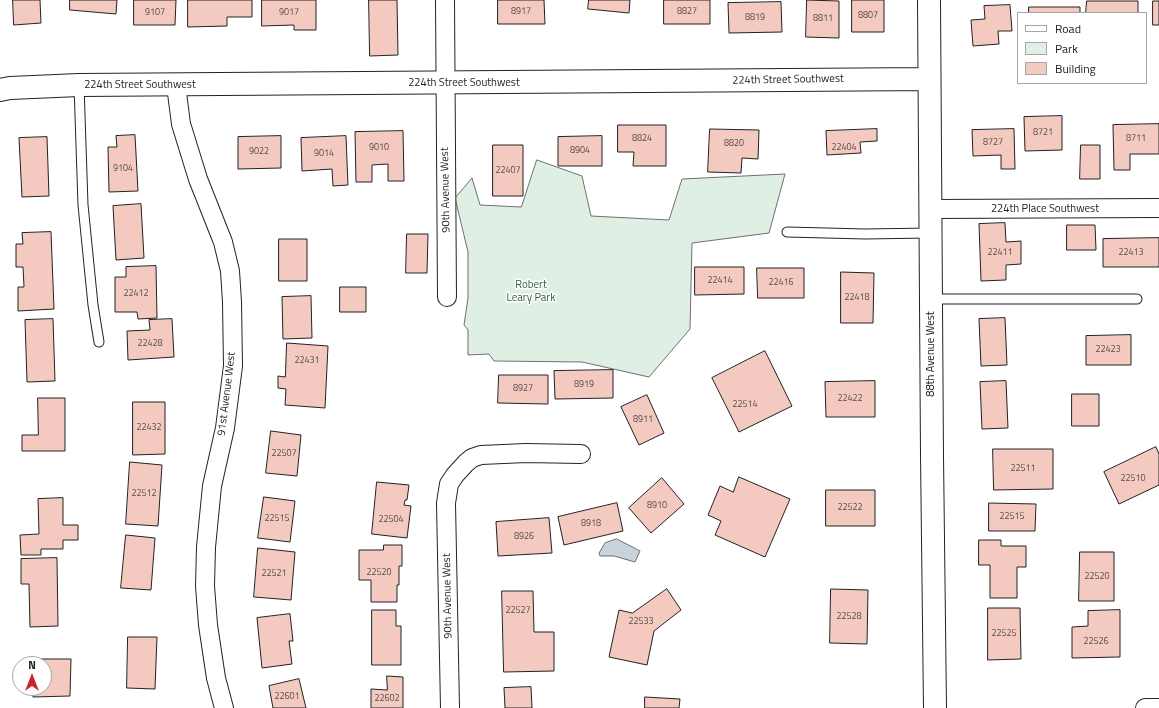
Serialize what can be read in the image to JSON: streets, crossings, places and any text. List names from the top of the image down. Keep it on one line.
{"streets":{"street":["224th Street Southwest","90th Avenue West","224th Place Southwest","88th Avenue West","91st Avenue West"]},"crossings":[["224th Street Southwest","90th Avenue West"],["224th Street Southwest","88th Avenue West"],["224th Street Southwest","91st Avenue West"],["224th Place Southwest","88th Avenue West"]],"parks":["Robert Leary Park"],"house_numbers":["8917","8827","9107","9017","8807","8819","8811","8721","8824","8711","8727","8820","9010","22404","8904","9022","9014","9104","22407","22411","22413","22414","22416","22412","22418","22428","22423","22431","8919","8927","22422","22514","8911","22432","22507","22511","22510","22512","8910","22522","22515","22515","22504","8918","8926","22520","22521","22520","22527","22528","22533","22525","22526","22601","22602"],"legend":["Road","Park","Building"],"north":"top"}
